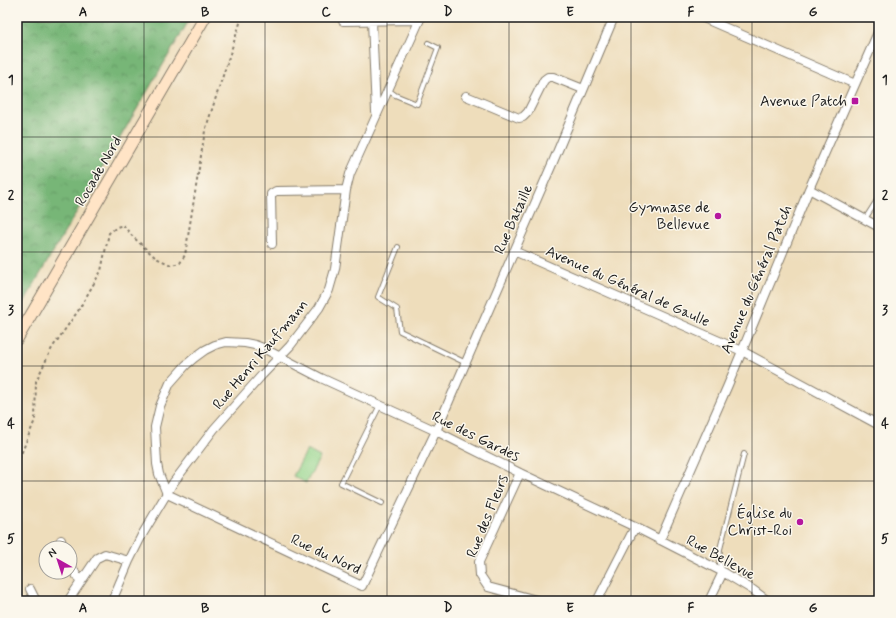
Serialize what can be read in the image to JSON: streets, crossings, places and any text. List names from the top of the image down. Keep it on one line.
{"streets":{"main road":["Rocade Nord"],"street":["Rue Bataille","Avenue du Général Patch","Avenue du Général de Gaulle","Rue Henri Kaufmann","Rue des Gardes","Rue des Fleurs","Rue du Nord","Rue Bellevue"]},"crossings":[["Rue Bataille","Avenue du Général de Gaulle"],["Rue Bataille","Rue des Gardes"],["Rue Bataille","Rue du Nord"],["Avenue du Général Patch","Avenue du Général de Gaulle"],["Avenue du Général Patch","Rue des Gardes"],["Avenue du Général Patch","Rue Bellevue"],["Rue Henri Kaufmann","Rue des Gardes"],["Rue Henri Kaufmann","Rue du Nord"],["Rue des Gardes","Rue des Fleurs"],["Rue des Gardes","Rue du Nord"],["Rue des Gardes","Rue Bellevue"]],"places":{"transit":["Avenue Patch"],"other":["Gymnase de Bellevue","Église du Christ-Roi"]},"north":"top left","grid":{"columns":["A","B","C","D","E","F","G"],"rows":["1","2","3","4","5"]}}
